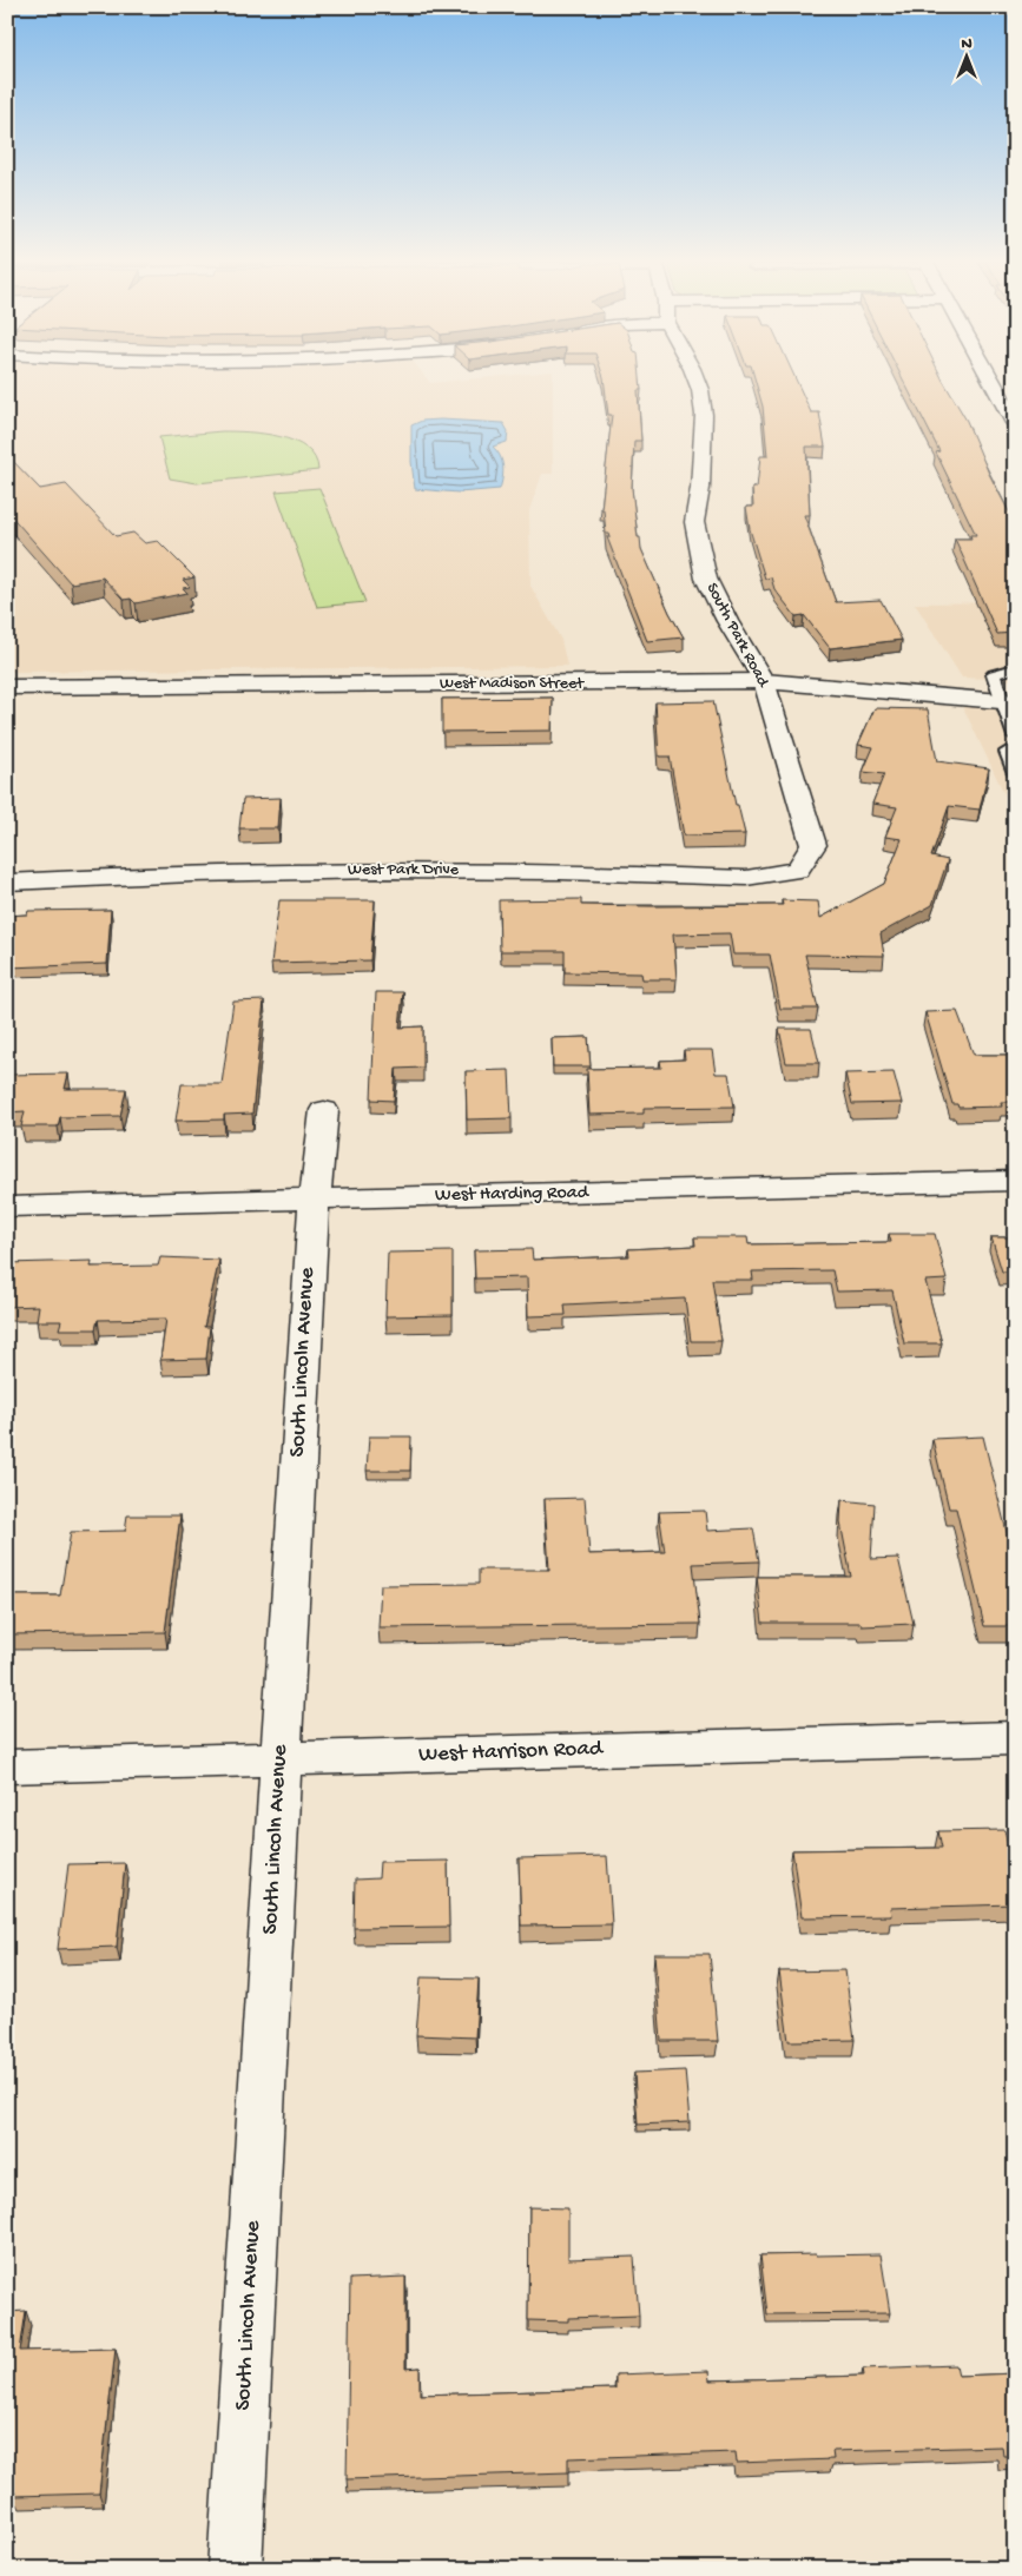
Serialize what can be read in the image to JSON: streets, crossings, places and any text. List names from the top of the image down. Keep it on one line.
{"streets":{"street":["South Park Road","West Madison Street","West Park Drive","West Harding Road","South Lincoln Avenue","West Harrison Road"]},"crossings":[["South Park Road","West Madison Street"],["South Park Road","West Park Drive"],["West Harding Road","South Lincoln Avenue"],["South Lincoln Avenue","West Harrison Road"]],"north":"top"}
